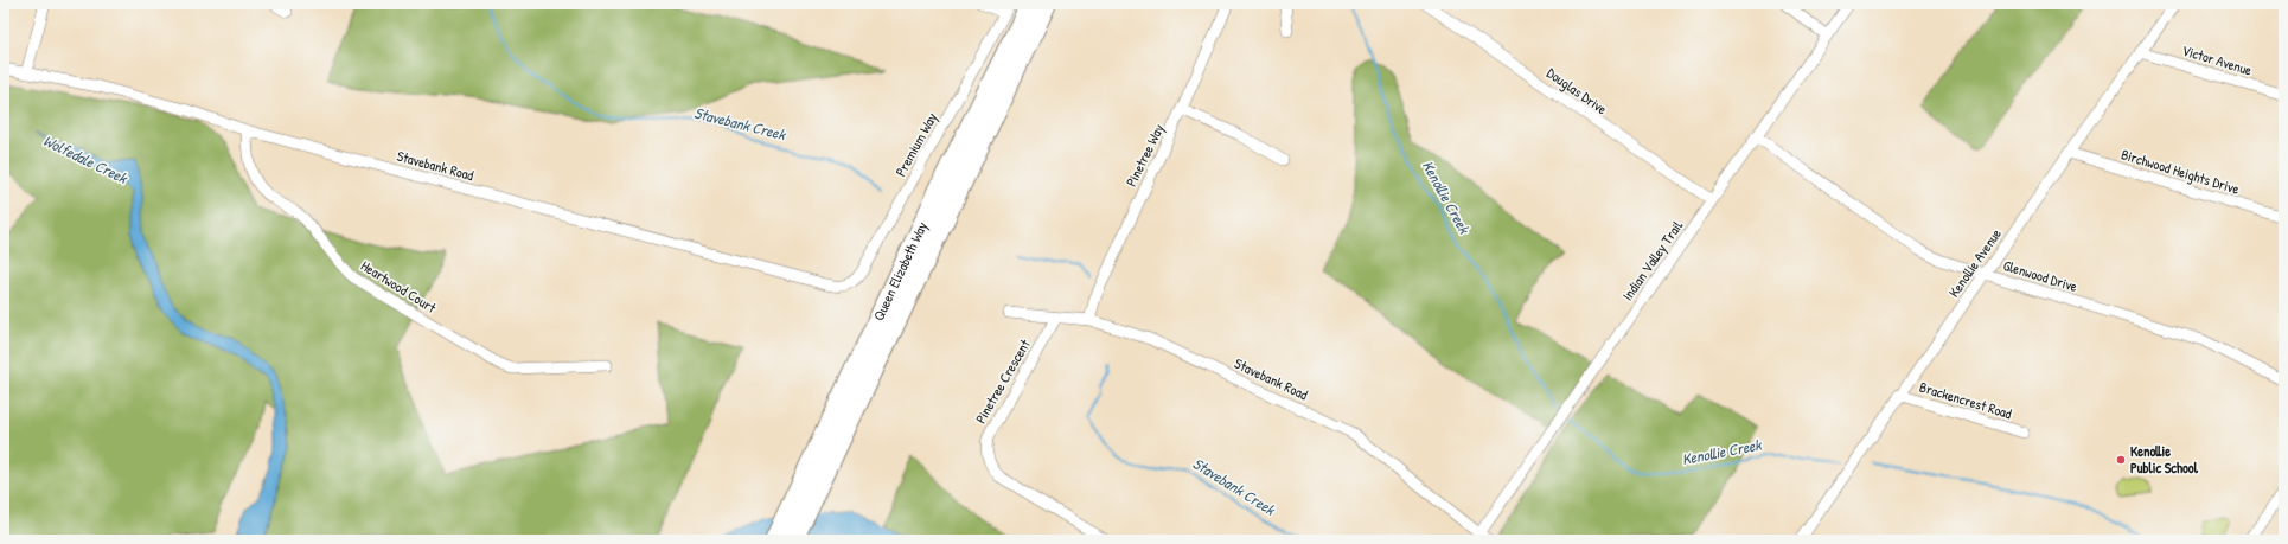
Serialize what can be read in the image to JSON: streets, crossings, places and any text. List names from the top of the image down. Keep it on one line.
{"streets":{"highway":["Queen Elizabeth Way"],"street":["Victor Avenue","Douglas Drive","Premium Way","Pinetree Way","Stavebank Road","Birchwood Heights Drive","Indian Valley Trail","Kenollie Avenue","Glenwood Drive","Heartwood Court","Pinetree Crescent","Brackencrest Road"]},"crossings":[["Victor Avenue","Kenollie Avenue"],["Douglas Drive","Indian Valley Trail"],["Premium Way","Stavebank Road"],["Pinetree Way","Stavebank Road"],["Stavebank Road","Indian Valley Trail"],["Stavebank Road","Heartwood Court"],["Stavebank Road","Pinetree Crescent"],["Birchwood Heights Drive","Kenollie Avenue"],["Indian Valley Trail","Glenwood Drive"],["Kenollie Avenue","Glenwood Drive"],["Kenollie Avenue","Brackencrest Road"]],"water":["Stavebank Creek","Wolfedale Creek","Kenollie Creek"],"places":["Kenollie Public School"]}
